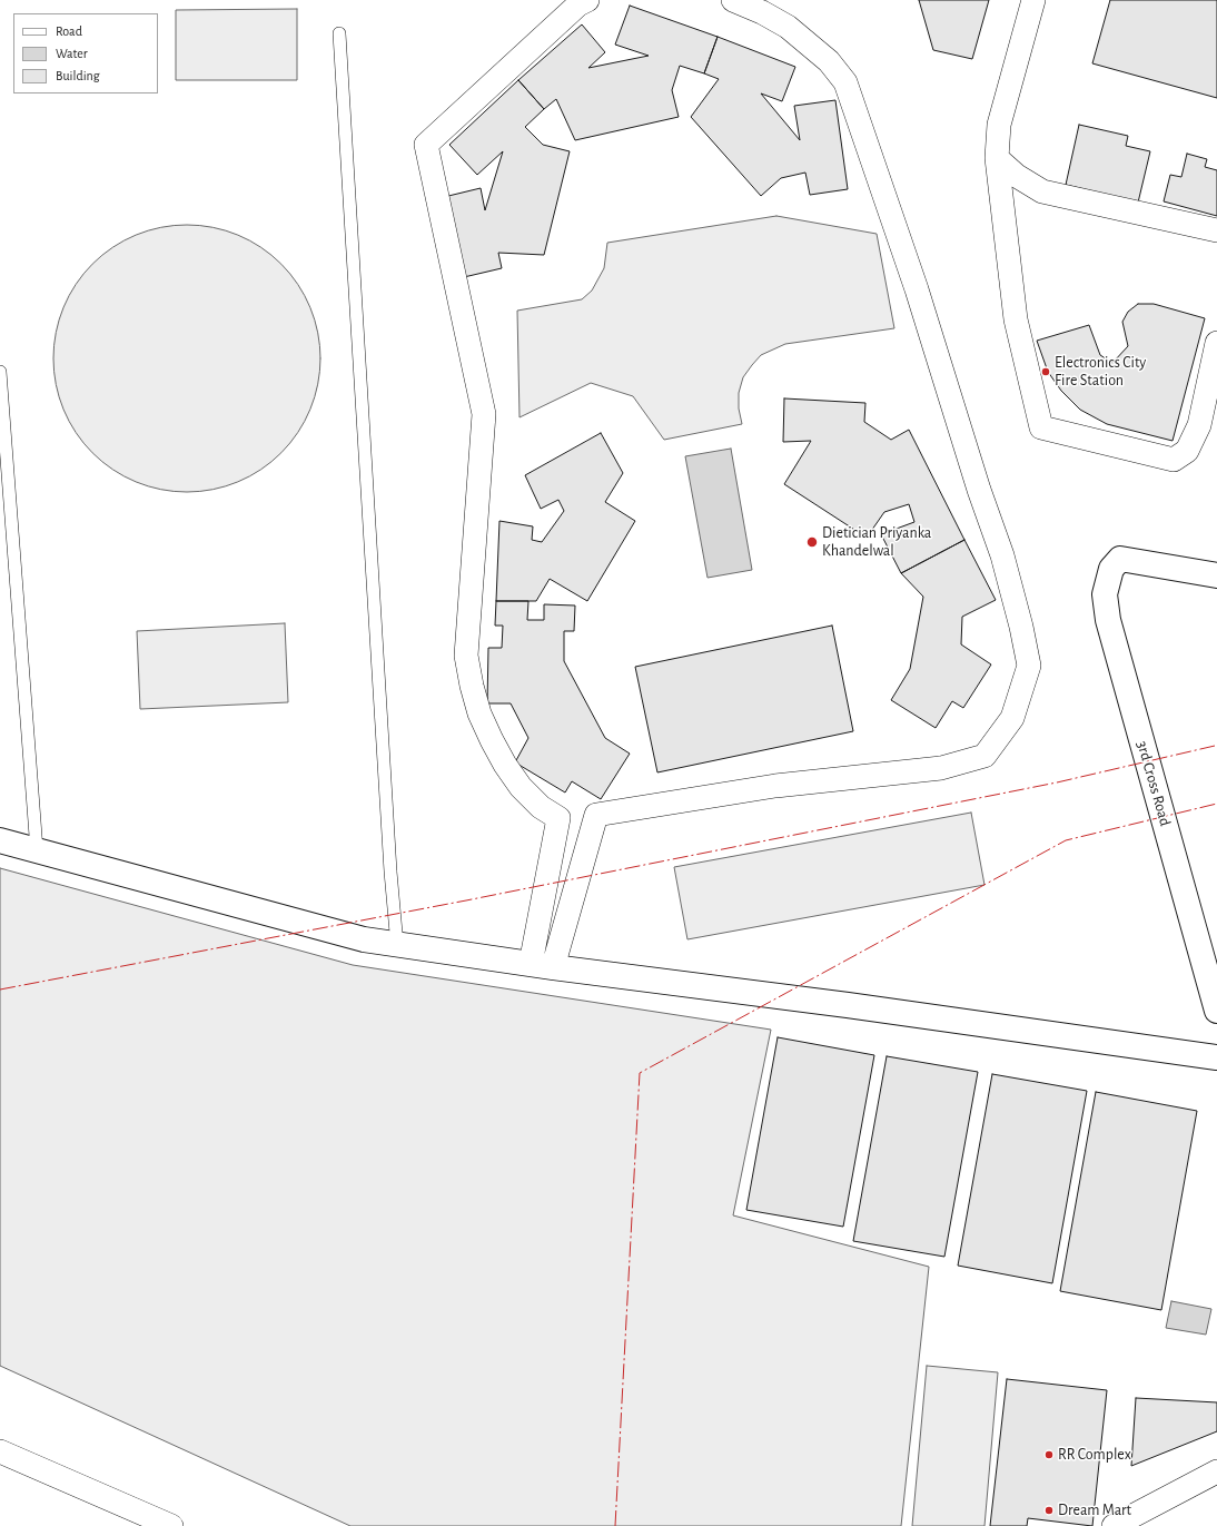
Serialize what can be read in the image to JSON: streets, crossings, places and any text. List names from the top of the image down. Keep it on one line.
{"streets":{"street":["3rd Cross Road"]},"places":["Electronics City Fire Station","Dietician Priyanka Khandelwal","RR Complex","Dream Mart"],"legend":["Road","Water","Building"]}
